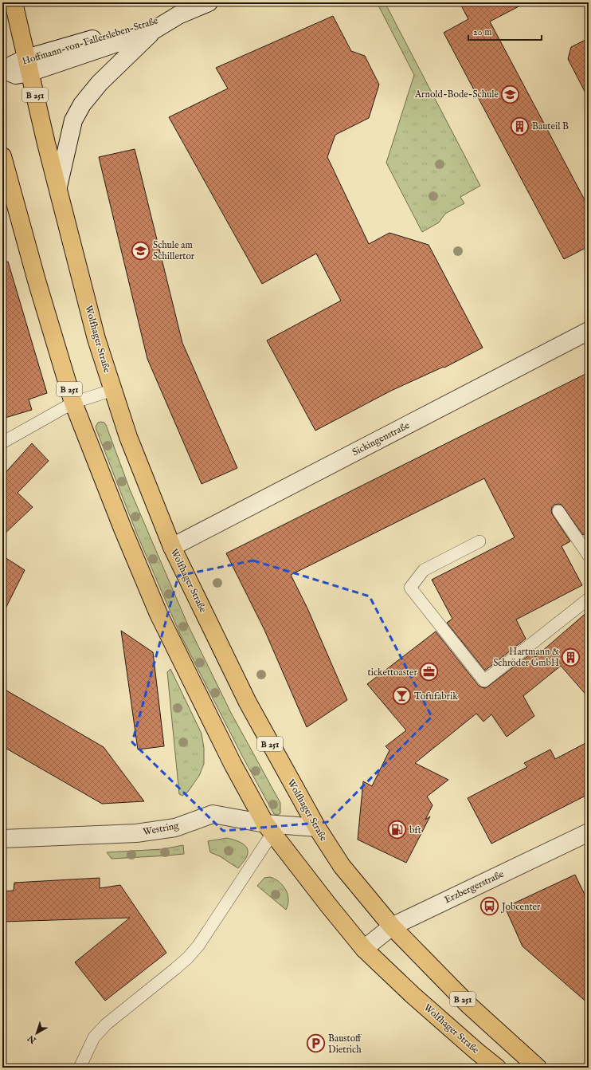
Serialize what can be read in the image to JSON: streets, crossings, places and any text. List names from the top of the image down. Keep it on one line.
{"streets":{"main road":["B 251","Wolfhager Straße"],"street":["Hoffmann-von-Fallersleben-Straße","Sickingenstraße","Westring","Erzbergerstraße"]},"crossings":[["Hoffmann-von-Fallersleben-Straße","Wolfhager Straße"],["Wolfhager Straße","Sickingenstraße"],["Wolfhager Straße","Westring"],["Wolfhager Straße","Erzbergerstraße"]],"places":{"school or university":["Arnold-Bode-Schule","Schule am Schillertor"],"building":["Bauteil B","Hartmann & Schröder GmbH"],"office":["tickettoaster"],"bar":["Tofufabrik"],"fuel station":["bft"],"bus stop":["Jobcenter"],"parking":["Baustoff Dietrich"]},"scale_bar":"20 m","north":"bottom left"}
